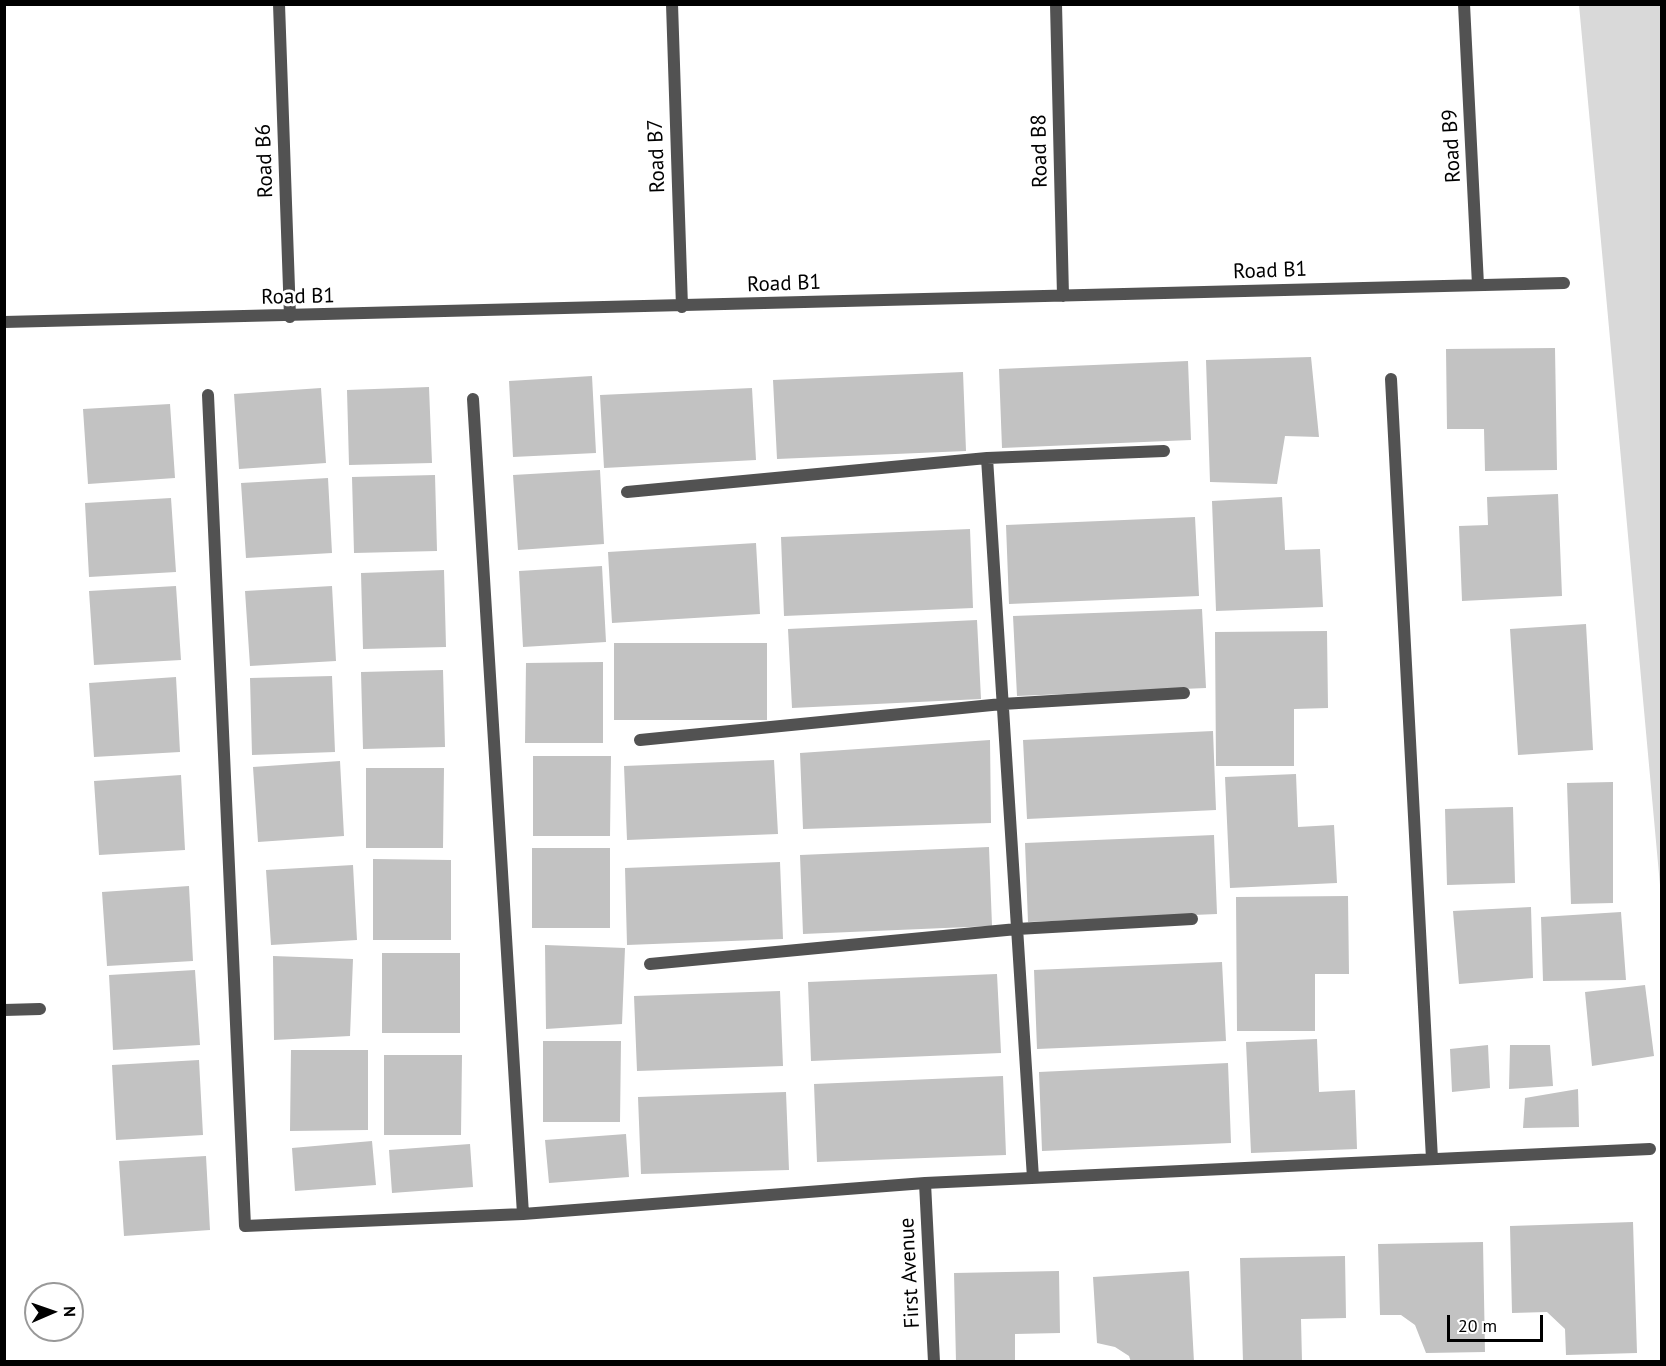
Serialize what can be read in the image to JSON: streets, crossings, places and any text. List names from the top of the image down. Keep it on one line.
{"streets":{"street":["Road B9","Road B8","Road B7","Road B6","Road B1","First Avenue"]},"crossings":[["Road B9","Road B1"],["Road B8","Road B1"],["Road B7","Road B1"],["Road B6","Road B1"]],"scale_bar":"20 m","north":"right"}
